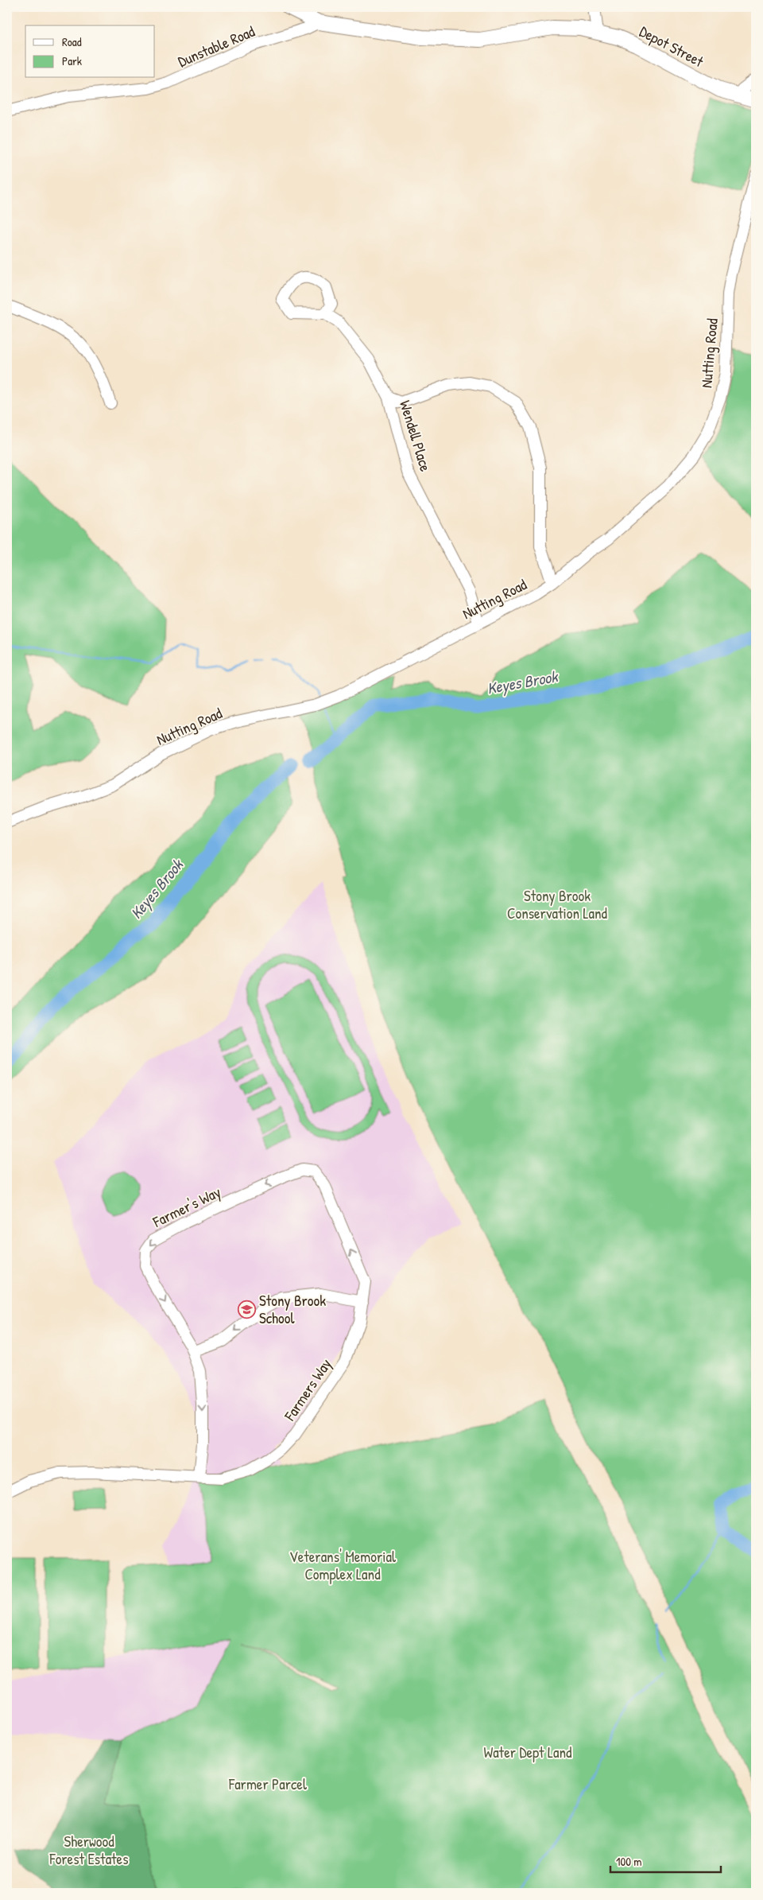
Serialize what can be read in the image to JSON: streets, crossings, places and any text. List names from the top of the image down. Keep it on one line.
{"streets":{"main road":["Depot Street"],"street":["Dunstable Road","Nutting Road","Wendell Place","Farmer's Way","Farmers Way"]},"crossings":[["Dunstable Road","Depot Street"],["Nutting Road","Wendell Place"],["Farmer's Way","Farmers Way"]],"one_way":["Farmers Way"],"water":["Keyes Brook"],"parks":["Stony Brook Conservation Land","Veterans' Memorial Complex Land","Water Dept Land","Farmer Parcel","Sherwood Forest Estates"],"places":{"school or university":["Stony Brook School"]},"legend":["Road","Park"],"scale_bar":"100 m"}
